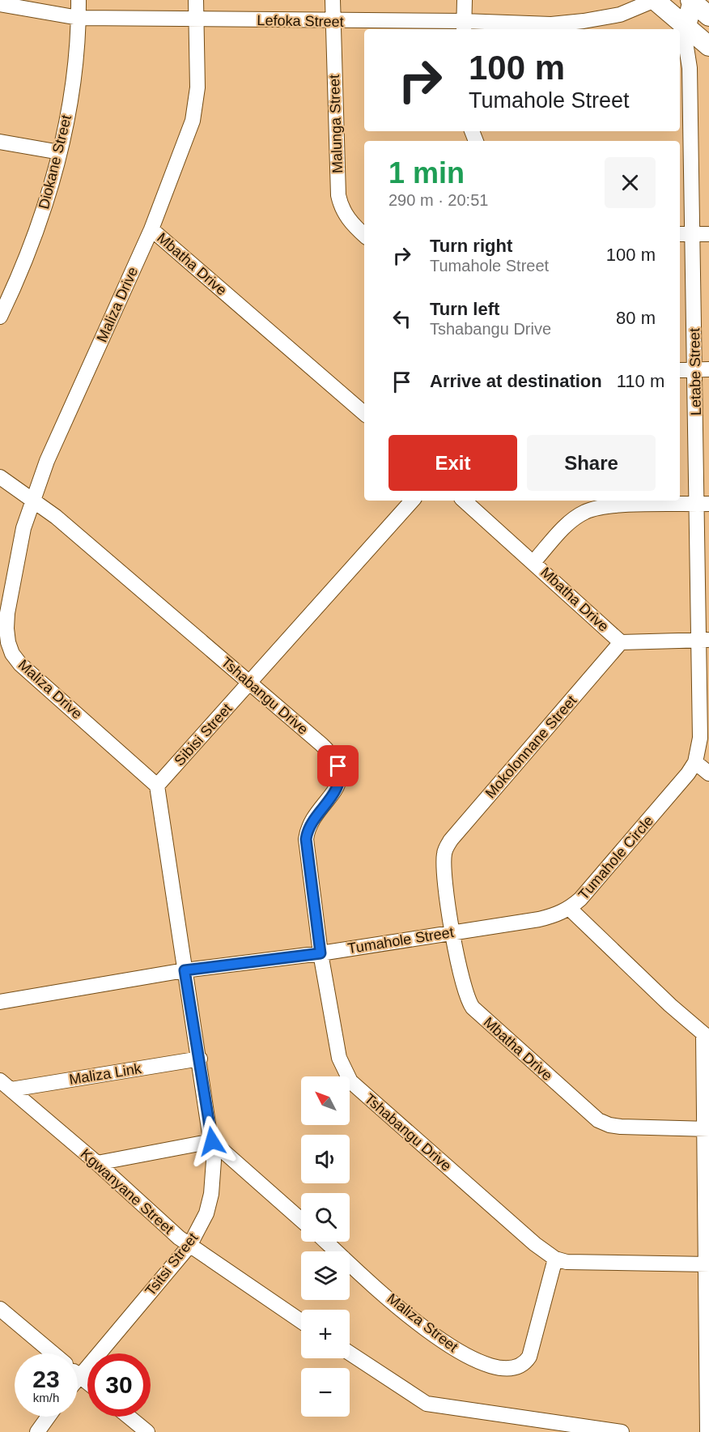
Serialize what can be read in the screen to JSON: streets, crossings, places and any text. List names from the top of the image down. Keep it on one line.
{"streets":{"street":["Lefoka Street","Malunga Street","Diokane Street","Mbatha Drive","Maliza Drive","Letabe Street","Tshabangu Drive","Sibisi Street","Mokolonnane Street","Tumahole Circle","Tumahole Street","Maliza Link","Kgwanyane Street","Tsitsi Street","Maliza Street"]},"crossings":[["Lefoka Street","Malunga Street"],["Lefoka Street","Diokane Street"],["Lefoka Street","Mbatha Drive"],["Mbatha Drive","Maliza Drive"],["Mbatha Drive","Letabe Street"],["Mbatha Drive","Mokolonnane Street"],["Mbatha Drive","Tumahole Street"],["Maliza Drive","Tshabangu Drive"],["Maliza Drive","Sibisi Street"],["Letabe Street","Tumahole Circle"],["Tshabangu Drive","Sibisi Street"],["Tshabangu Drive","Tumahole Street"],["Tshabangu Drive","Maliza Street"],["Tumahole Circle","Tumahole Street"],["Maliza Link","Kgwanyane Street"],["Kgwanyane Street","Tsitsi Street"]],"north":"top left","page":{"turn":["100 m","Tumahole Street"],"heading":["1 min","290 m · 20:51"],"list":[{"name":"Turn right","note":"Tumahole Street","value":"100 m"},{"name":"Turn left","note":"Tshabangu Drive","value":"80 m"},{"name":"Arrive at destination","value":"110 m"}],"buttons":["Exit","Share"],"map_buttons":["+","−"],"speed":"23 km/h","limit":"30"}}
